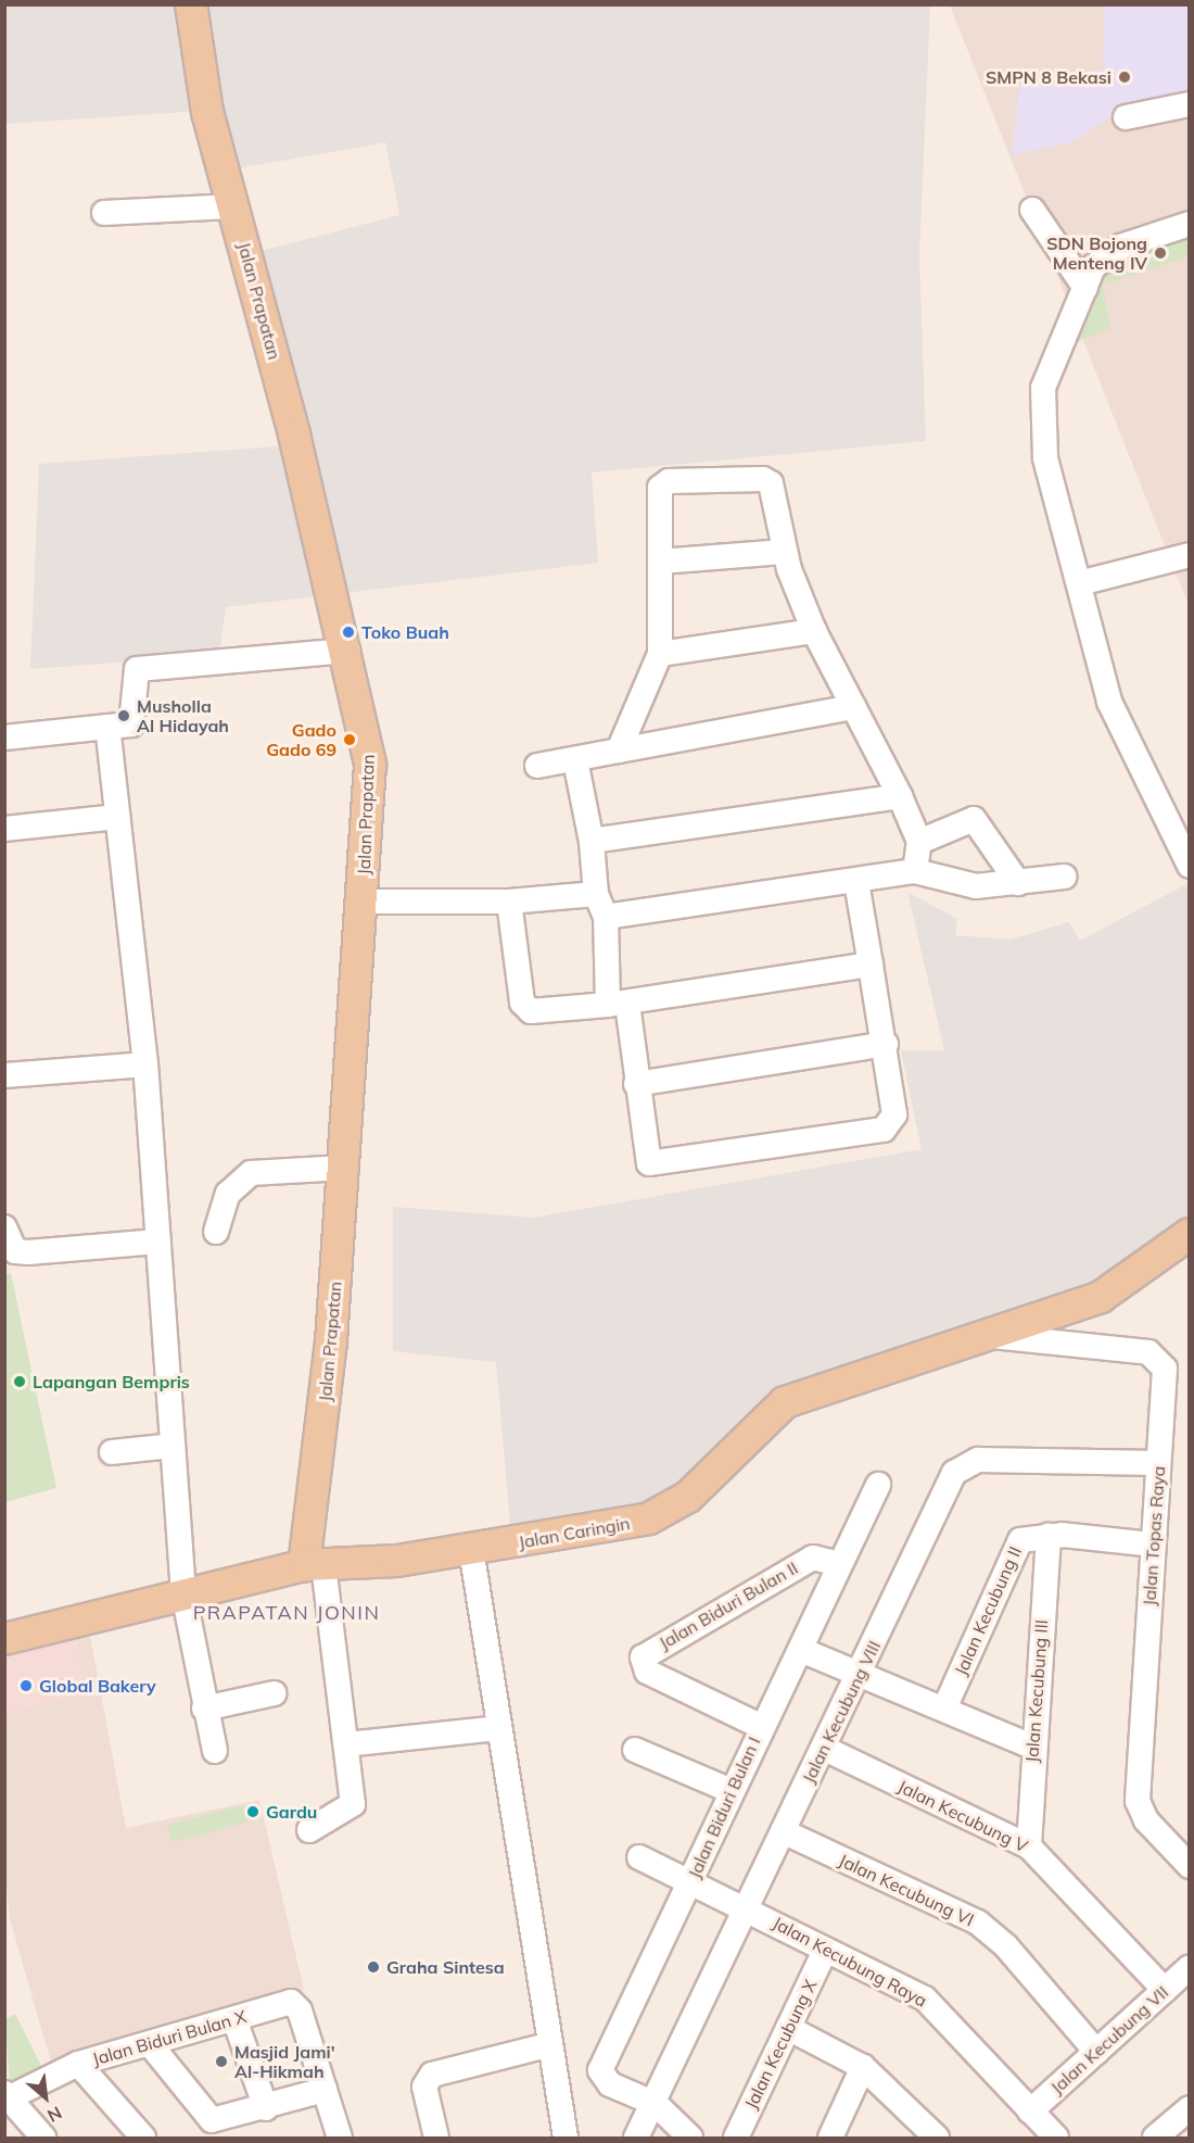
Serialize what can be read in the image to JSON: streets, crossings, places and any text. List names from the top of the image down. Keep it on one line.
{"streets":{"main road":["Jalan Prapatan","Jalan Caringin"],"street":["Jalan Topas Raya","Jalan Biduri Bulan II","Jalan Kecubung II","Jalan Kecubung III","Jalan Kecubung VIII","Jalan Biduri Bulan I","Jalan Kecubung V","Jalan Kecubung VI","Jalan Kecubung Raya","Jalan Biduri Bulan X","Jalan Kecubung VII","Jalan Kecubung X"]},"crossings":[["Jalan Prapatan","Jalan Caringin"],["Jalan Caringin","Jalan Topas Raya"],["Jalan Topas Raya","Jalan Kecubung II"],["Jalan Topas Raya","Jalan Kecubung VIII"],["Jalan Biduri Bulan II","Jalan Biduri Bulan I"],["Jalan Kecubung II","Jalan Kecubung III"],["Jalan Kecubung III","Jalan Kecubung V"],["Jalan Kecubung VIII","Jalan Biduri Bulan I"],["Jalan Kecubung VIII","Jalan Kecubung V"],["Jalan Kecubung VIII","Jalan Kecubung VI"],["Jalan Kecubung VIII","Jalan Kecubung Raya"],["Jalan Biduri Bulan I","Jalan Kecubung Raya"],["Jalan Kecubung V","Jalan Kecubung VII"],["Jalan Kecubung VI","Jalan Kecubung VII"],["Jalan Kecubung Raya","Jalan Kecubung VII"],["Jalan Kecubung Raya","Jalan Kecubung X"]],"districts":["PRAPATAN JONIN"],"places":["SMPN 8 Bekasi","SDN Bojong Menteng IV","Toko Buah","Musholla Al Hidayah","Gado Gado 69","Lapangan Bempris","Global Bakery","Gardu","Graha Sintesa","Masjid Jami' Al-Hikmah"],"north":"bottom right"}
